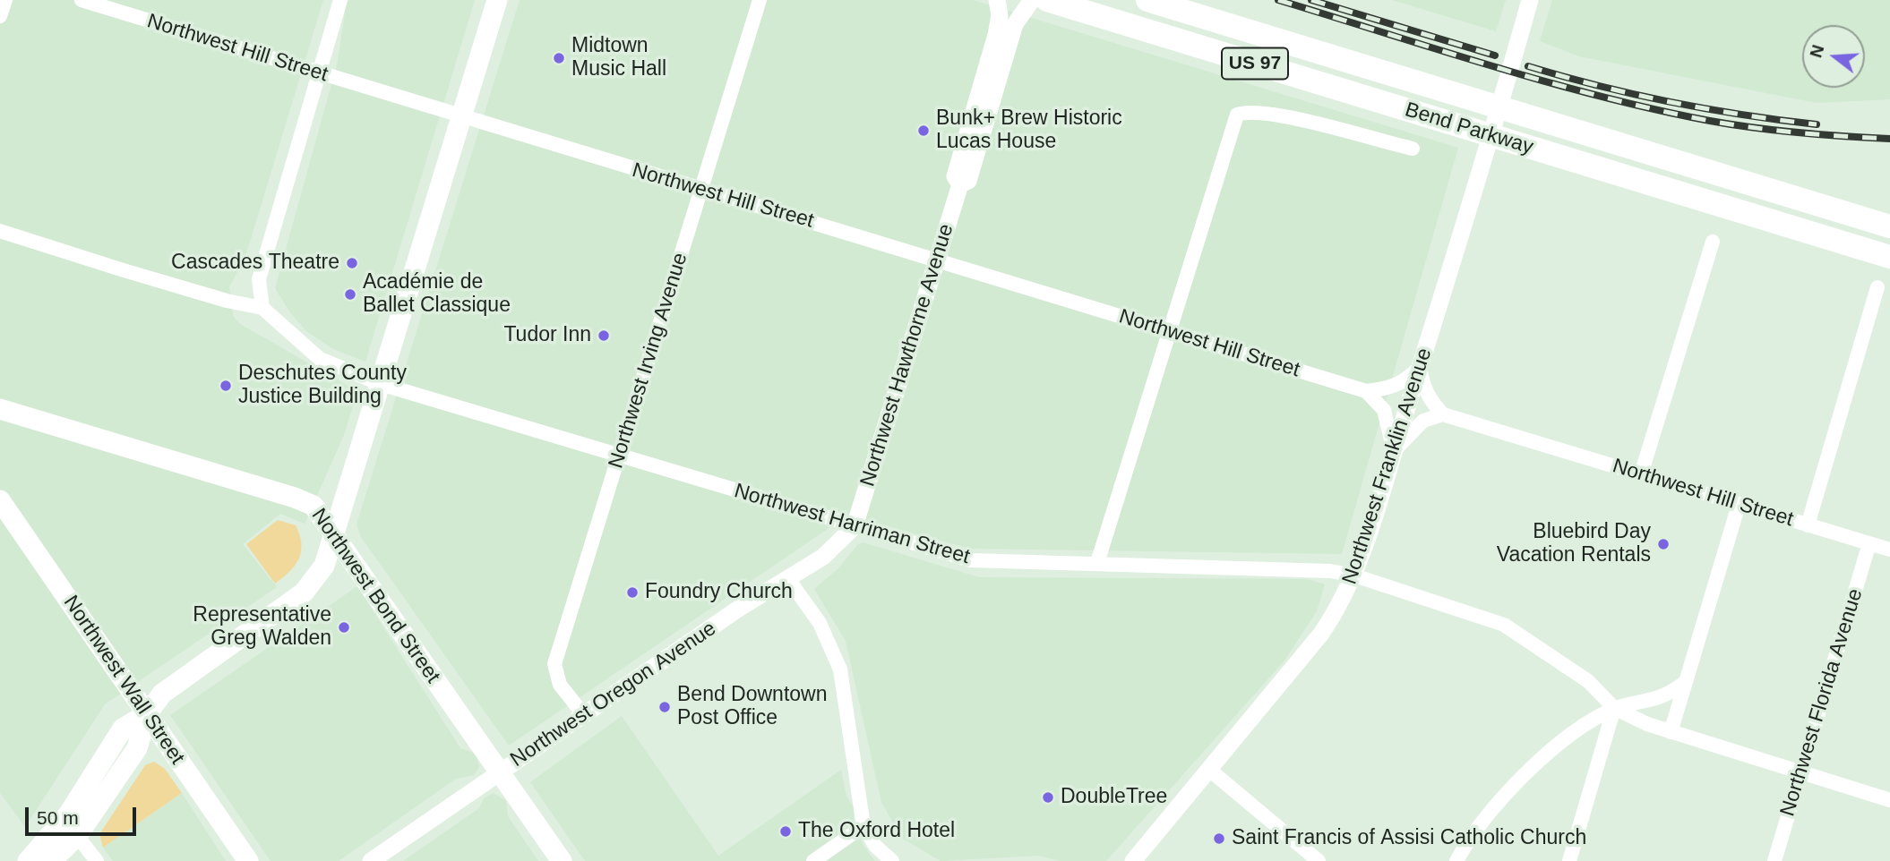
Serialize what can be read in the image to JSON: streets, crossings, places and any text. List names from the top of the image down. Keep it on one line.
{"streets":{"highway":["US 97","Bend Parkway"],"main road":["Northwest Bond Street","Northwest Wall Street"],"street":["Northwest Hill Street","Northwest Hawthorne Avenue","Northwest Irving Avenue","Northwest Franklin Avenue","Northwest Harriman Street","Northwest Oregon Avenue","Northwest Florida Avenue"]},"crossings":[["Northwest Hill Street","Northwest Hawthorne Avenue"],["Northwest Hill Street","Northwest Irving Avenue"],["Northwest Hill Street","Northwest Franklin Avenue"],["Northwest Hill Street","Northwest Florida Avenue"],["Northwest Hawthorne Avenue","Northwest Harriman Street"],["Northwest Hawthorne Avenue","Northwest Oregon Avenue"],["Northwest Irving Avenue","Northwest Harriman Street"],["Northwest Irving Avenue","Northwest Oregon Avenue"],["Northwest Franklin Avenue","Northwest Harriman Street"],["Northwest Harriman Street","Northwest Oregon Avenue"],["Northwest Harriman Street","Northwest Florida Avenue"],["Northwest Bond Street","Northwest Oregon Avenue"]],"places":["Midtown Music Hall","Bunk+ Brew Historic Lucas House","Cascades Theatre","Académie de Ballet Classique","Tudor Inn","Deschutes County Justice Building","Bluebird Day Vacation Rentals","Foundry Church","Representative Greg Walden","Bend Downtown Post Office","DoubleTree","The Oxford Hotel","Saint Francis of Assisi Catholic Church"],"scale_bar":"50 m","north":"left"}
